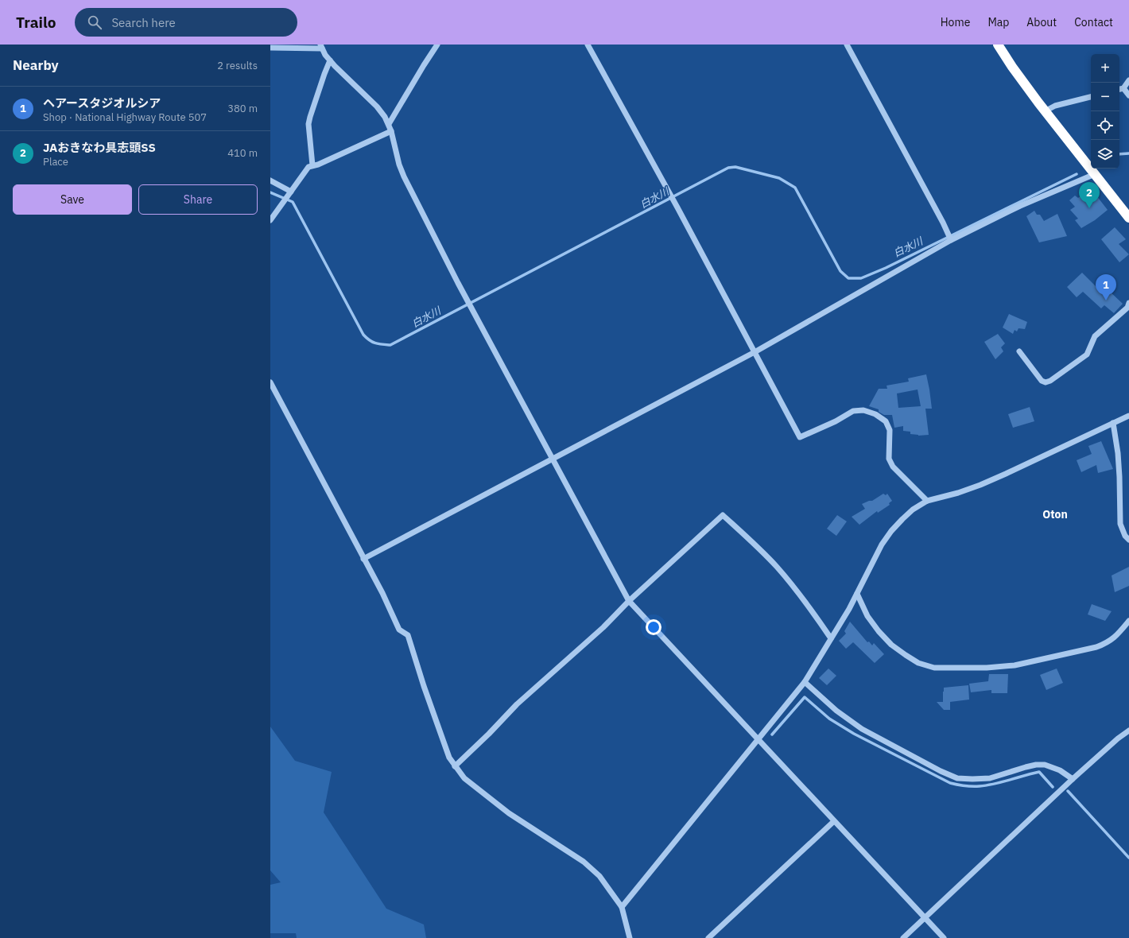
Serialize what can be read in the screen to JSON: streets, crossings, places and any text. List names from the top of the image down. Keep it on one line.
{"districts":["Oton"],"water":["白水川"],"page":{"header":"Trailo","search":"Search here","nav":["Home","Map","About","Contact"],"heading":["Nearby","2 results"],"map_buttons":["+","−"],"list":[{"mark":"1","name":"ヘアースタジオルシア","note":"Shop · National Highway Route 507","value":"380 m"},{"mark":"2","name":"JAおきなわ具志頭SS","note":"Place","value":"410 m"}],"buttons":["Save","Share"],"pins":["2","1"]}}
